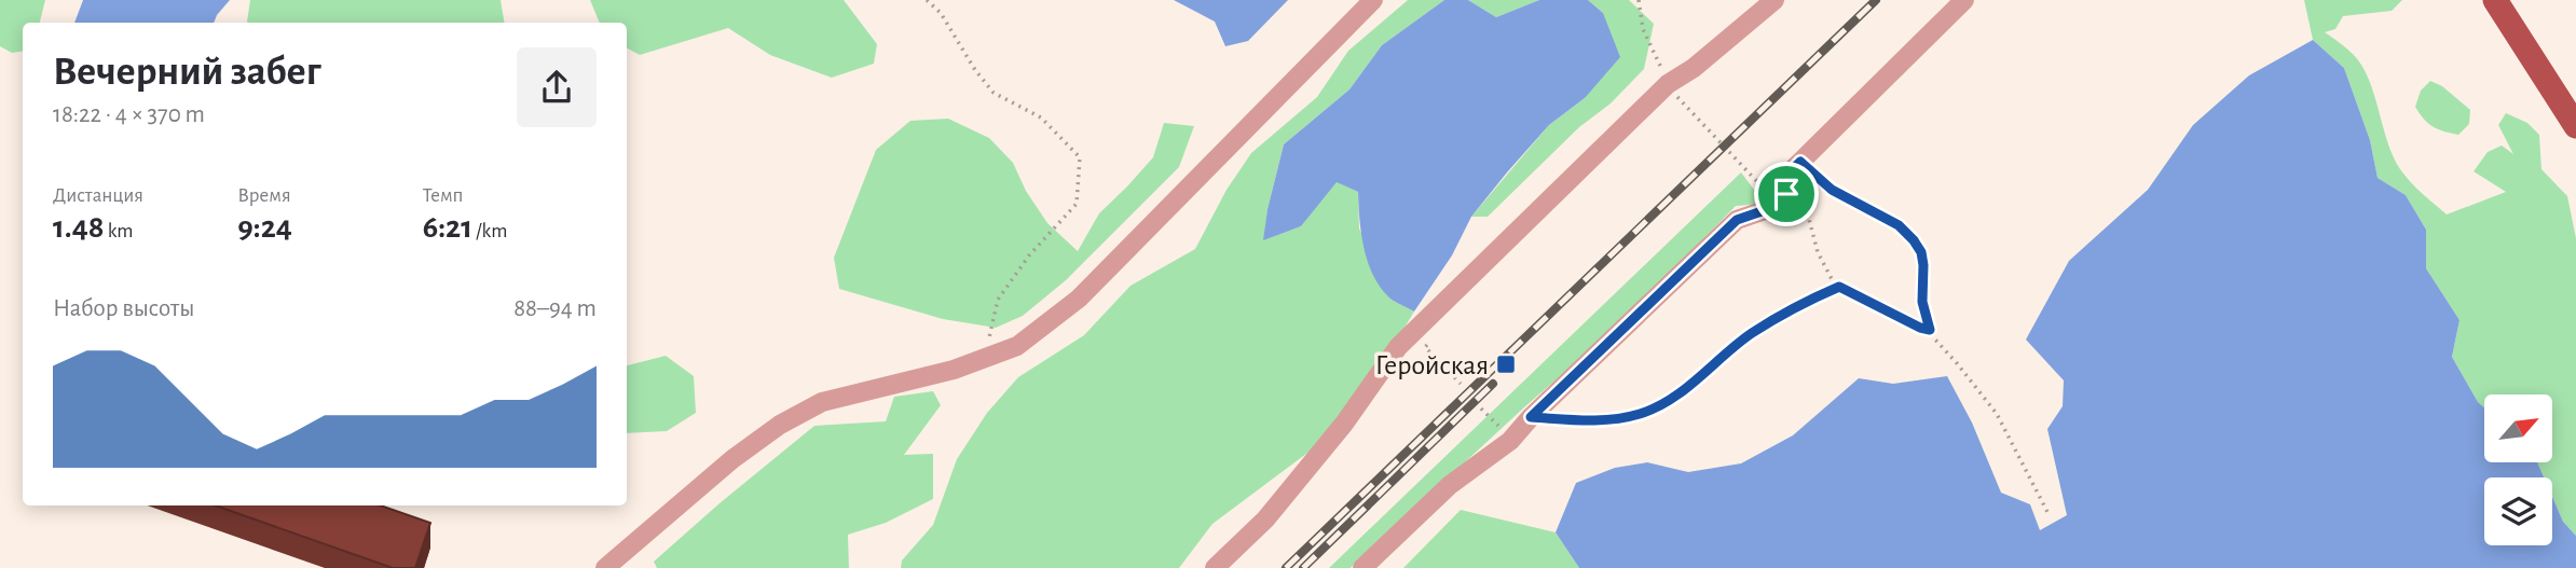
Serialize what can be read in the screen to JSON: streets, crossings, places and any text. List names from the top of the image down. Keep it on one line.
{"places":{"transit":["Геройская"]},"north":"top right","page":{"heading":["Вечерний забег","18:22 · 4 × 370 m"],"stats":[["Дистанция","1.48 km"],["Время","9:24"],["Темп","6:21 /km"]],"chart":["Набор высоты","88–94 m"]}}
